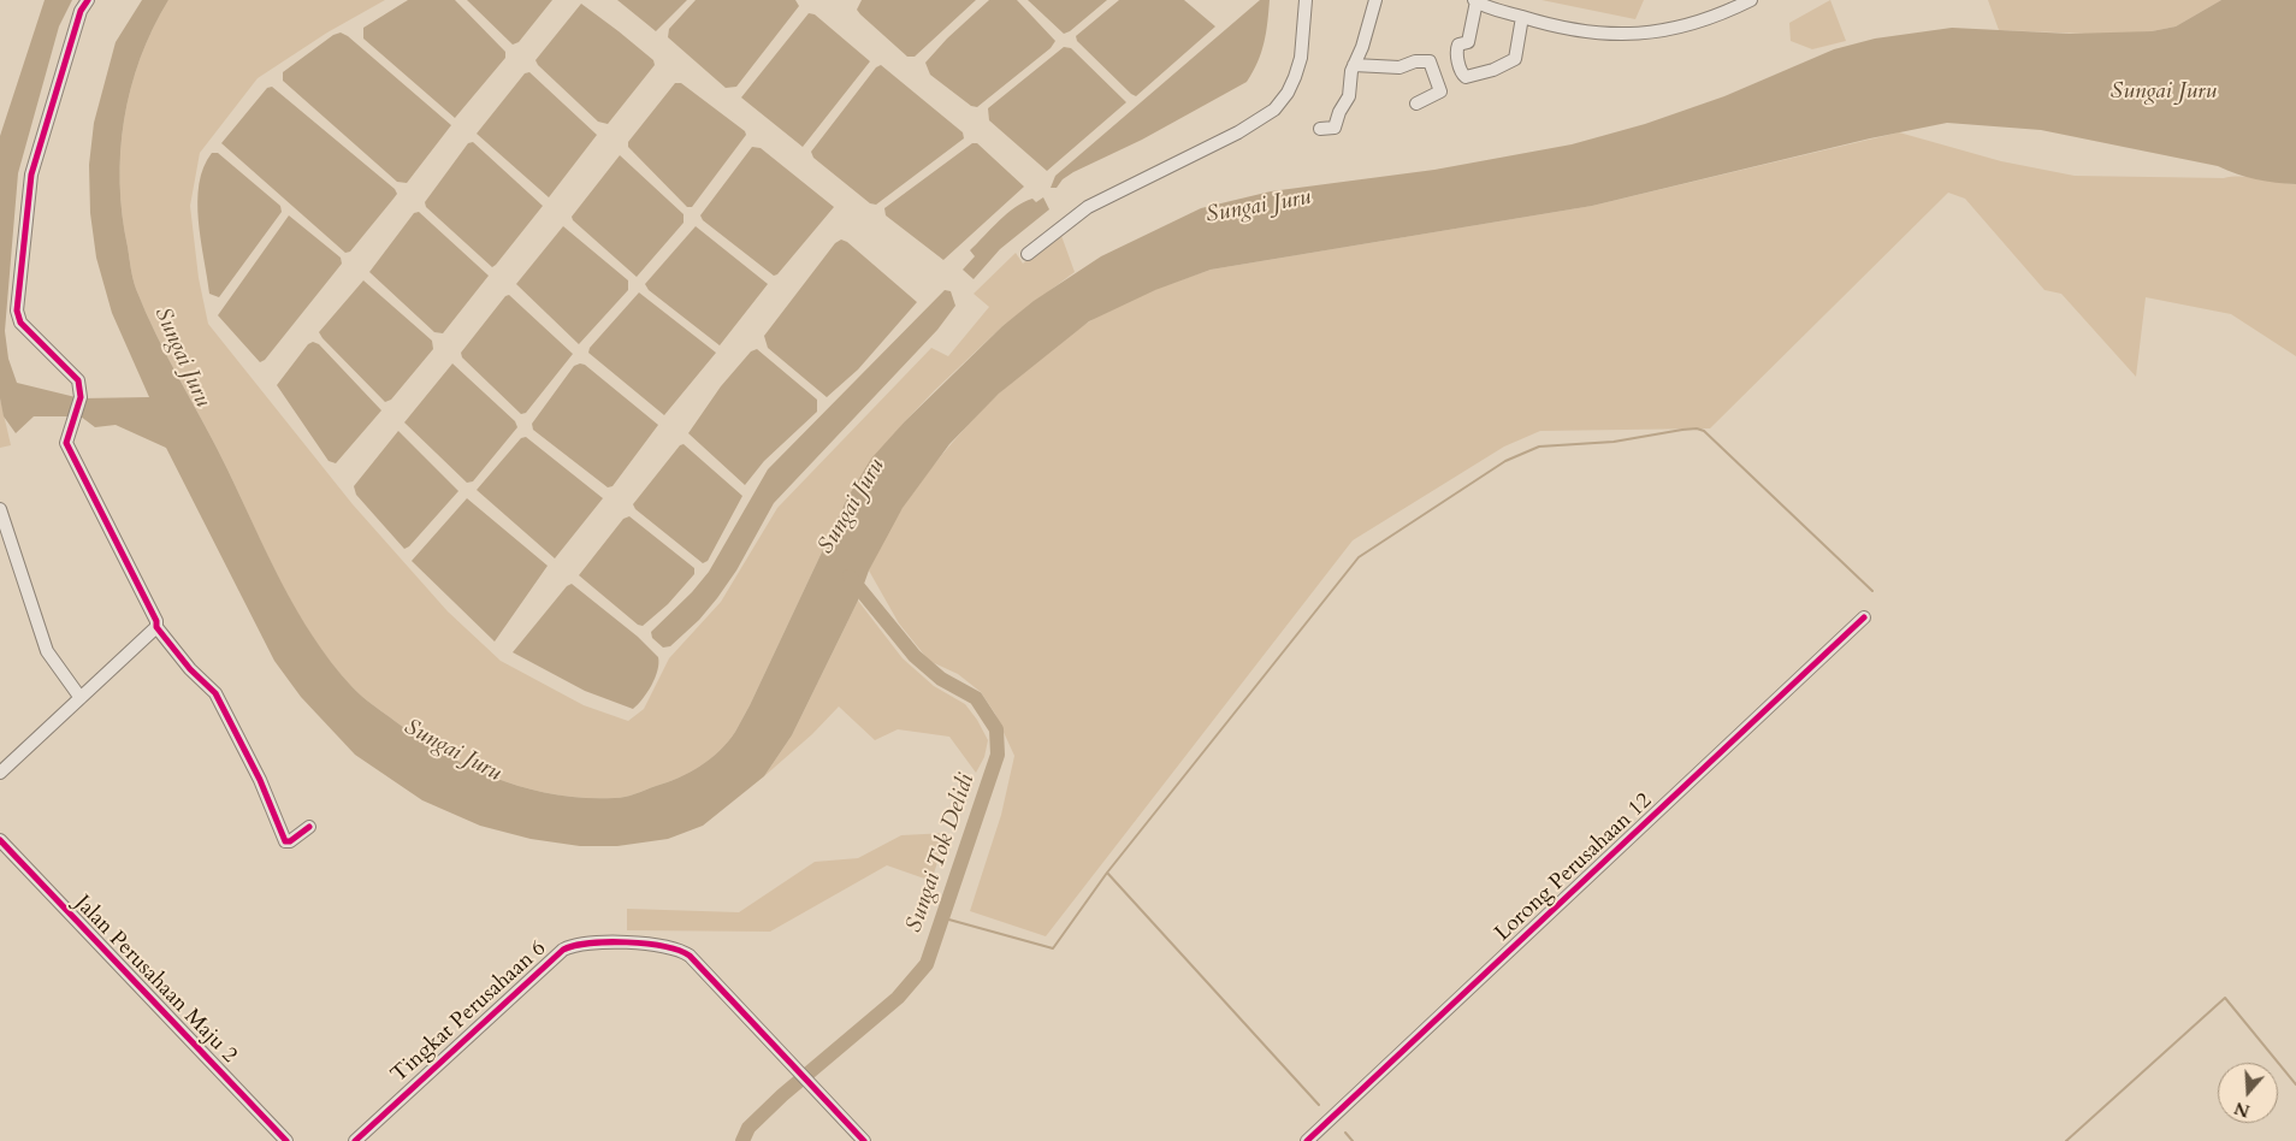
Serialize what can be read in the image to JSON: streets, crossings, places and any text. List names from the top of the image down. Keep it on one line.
{"streets":{"street":["Lorong Perusahaan 12","Jalan Perusahaan Maju 2","Tingkat Perusahaan 6"]},"water":["Sungai Juru","Sungai Tok Delidi"],"north":"bottom"}
